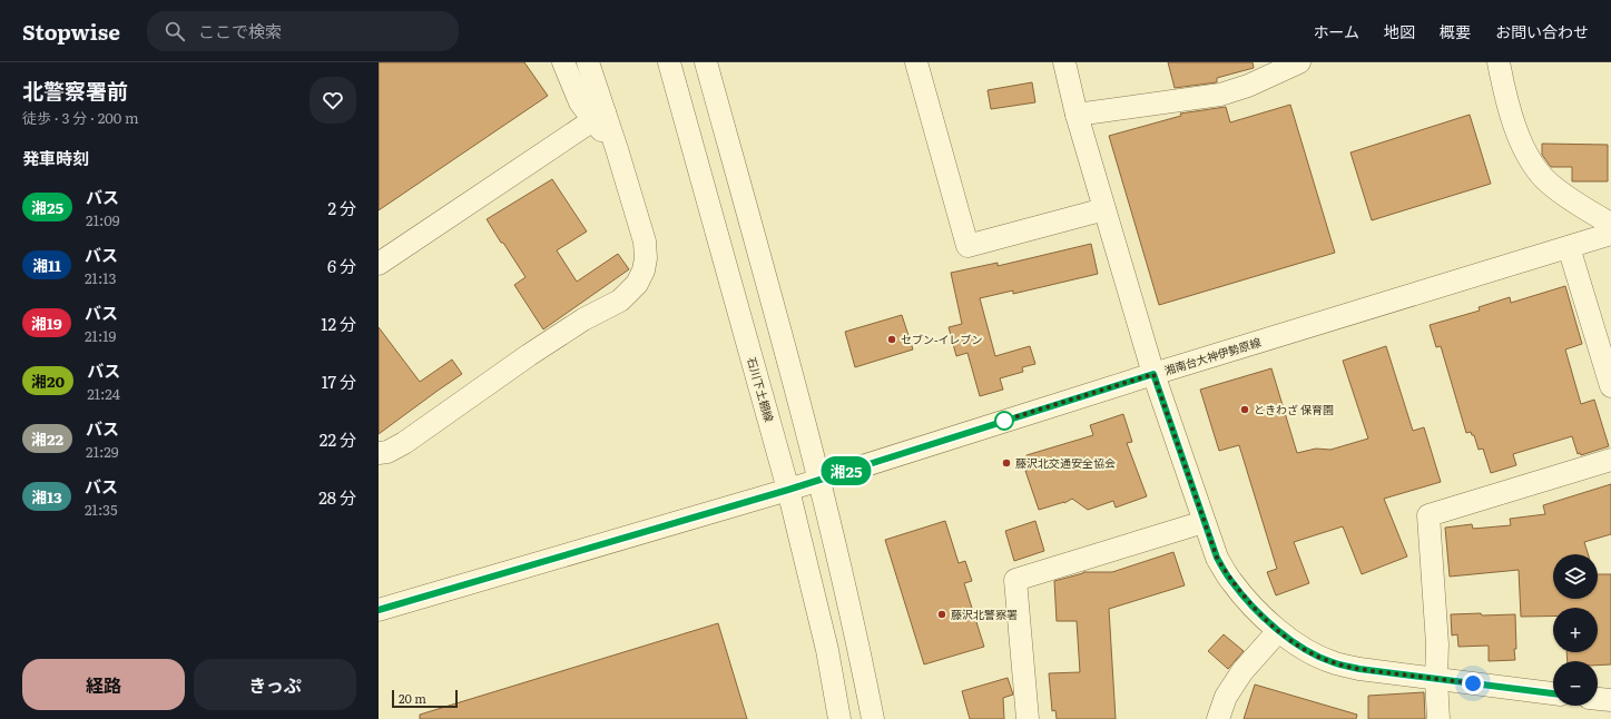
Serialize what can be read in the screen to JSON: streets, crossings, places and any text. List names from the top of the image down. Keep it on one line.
{"streets":{"street":["湘南台大神伊勢原線","石川下土棚線"]},"crossings":[["湘南台大神伊勢原線","石川下土棚線"]],"places":["セブン-イレブン","ときわざ 保育園","藤沢北交通安全協会","藤沢北警察署"],"lines":["bus line 湘25"],"scale_bar":"20 m","page":{"header":"Stopwise","search":"ここで検索","nav":["ホーム","地図","概要","お問い合わせ"],"heading":[["北警察署前","徒歩 · 3 分 · 200 m"],"発車時刻"],"on_map":"湘25","list":[{"mark":"湘25","name":"バス","note":"21:09","value":"2 分"},{"mark":"湘11","name":"バス","note":"21:13","value":"6 分"},{"mark":"湘19","name":"バス","note":"21:19","value":"12 分"},{"mark":"湘20","name":"バス","note":"21:24","value":"17 分"},{"mark":"湘22","name":"バス","note":"21:29","value":"22 分"},{"mark":"湘13","name":"バス","note":"21:35","value":"28 分"}],"map_buttons":["+","−"],"buttons":["経路","きっぷ"],"scale":"20 m"}}
